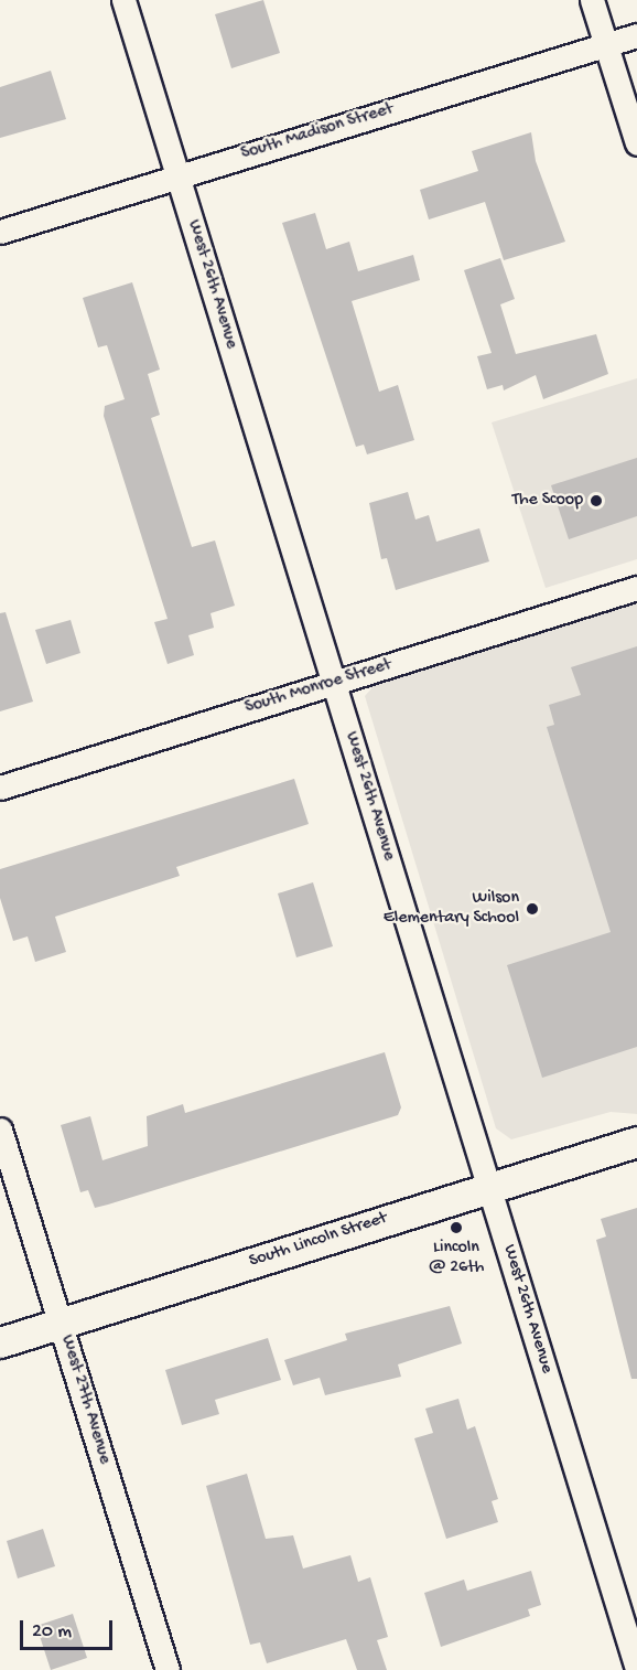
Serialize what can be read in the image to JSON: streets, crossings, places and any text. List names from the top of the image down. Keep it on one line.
{"streets":{"street":["South Madison Street","West 26th Avenue","South Monroe Street","South Lincoln Street","West 27th Avenue"]},"crossings":[["South Madison Street","West 26th Avenue"],["West 26th Avenue","South Monroe Street"],["West 26th Avenue","South Lincoln Street"],["South Lincoln Street","West 27th Avenue"]],"places":["The Scoop","Wilson Elementary School","Lincoln @ 26th"],"scale_bar":"20 m"}
